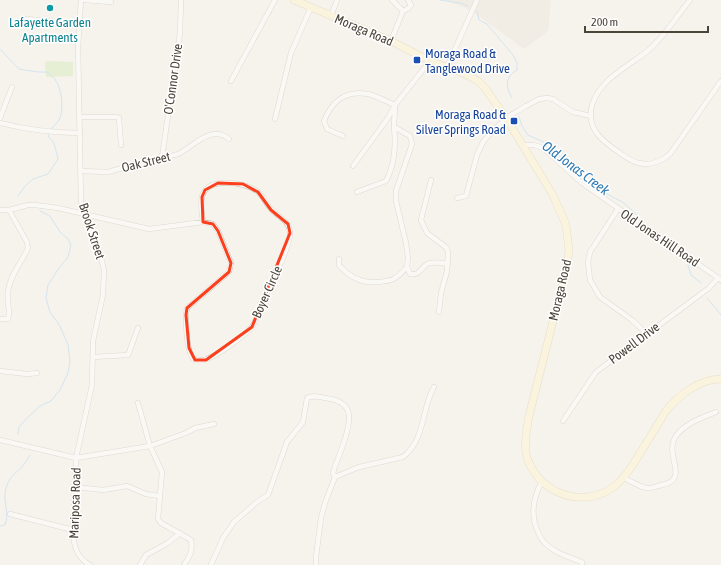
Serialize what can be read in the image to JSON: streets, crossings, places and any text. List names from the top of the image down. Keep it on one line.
{"streets":{"main road":["Moraga Road"],"street":["O'Connor Drive","Oak Street","Brook Street","Old Jonas Hill Road","Boyer Circle","Powell Drive","Mariposa Road"]},"crossings":[["Moraga Road","Old Jonas Hill Road"],["O'Connor Drive","Oak Street"],["Oak Street","Brook Street"],["Brook Street","Mariposa Road"],["Old Jonas Hill Road","Powell Drive"]],"water":["Old Jonas Creek"],"places":{"other":["Lafayette Garden Apartments"],"transit":["Moraga Road & Tanglewood Drive","Moraga Road & Silver Springs Road"]},"scale_bar":"200 m"}
